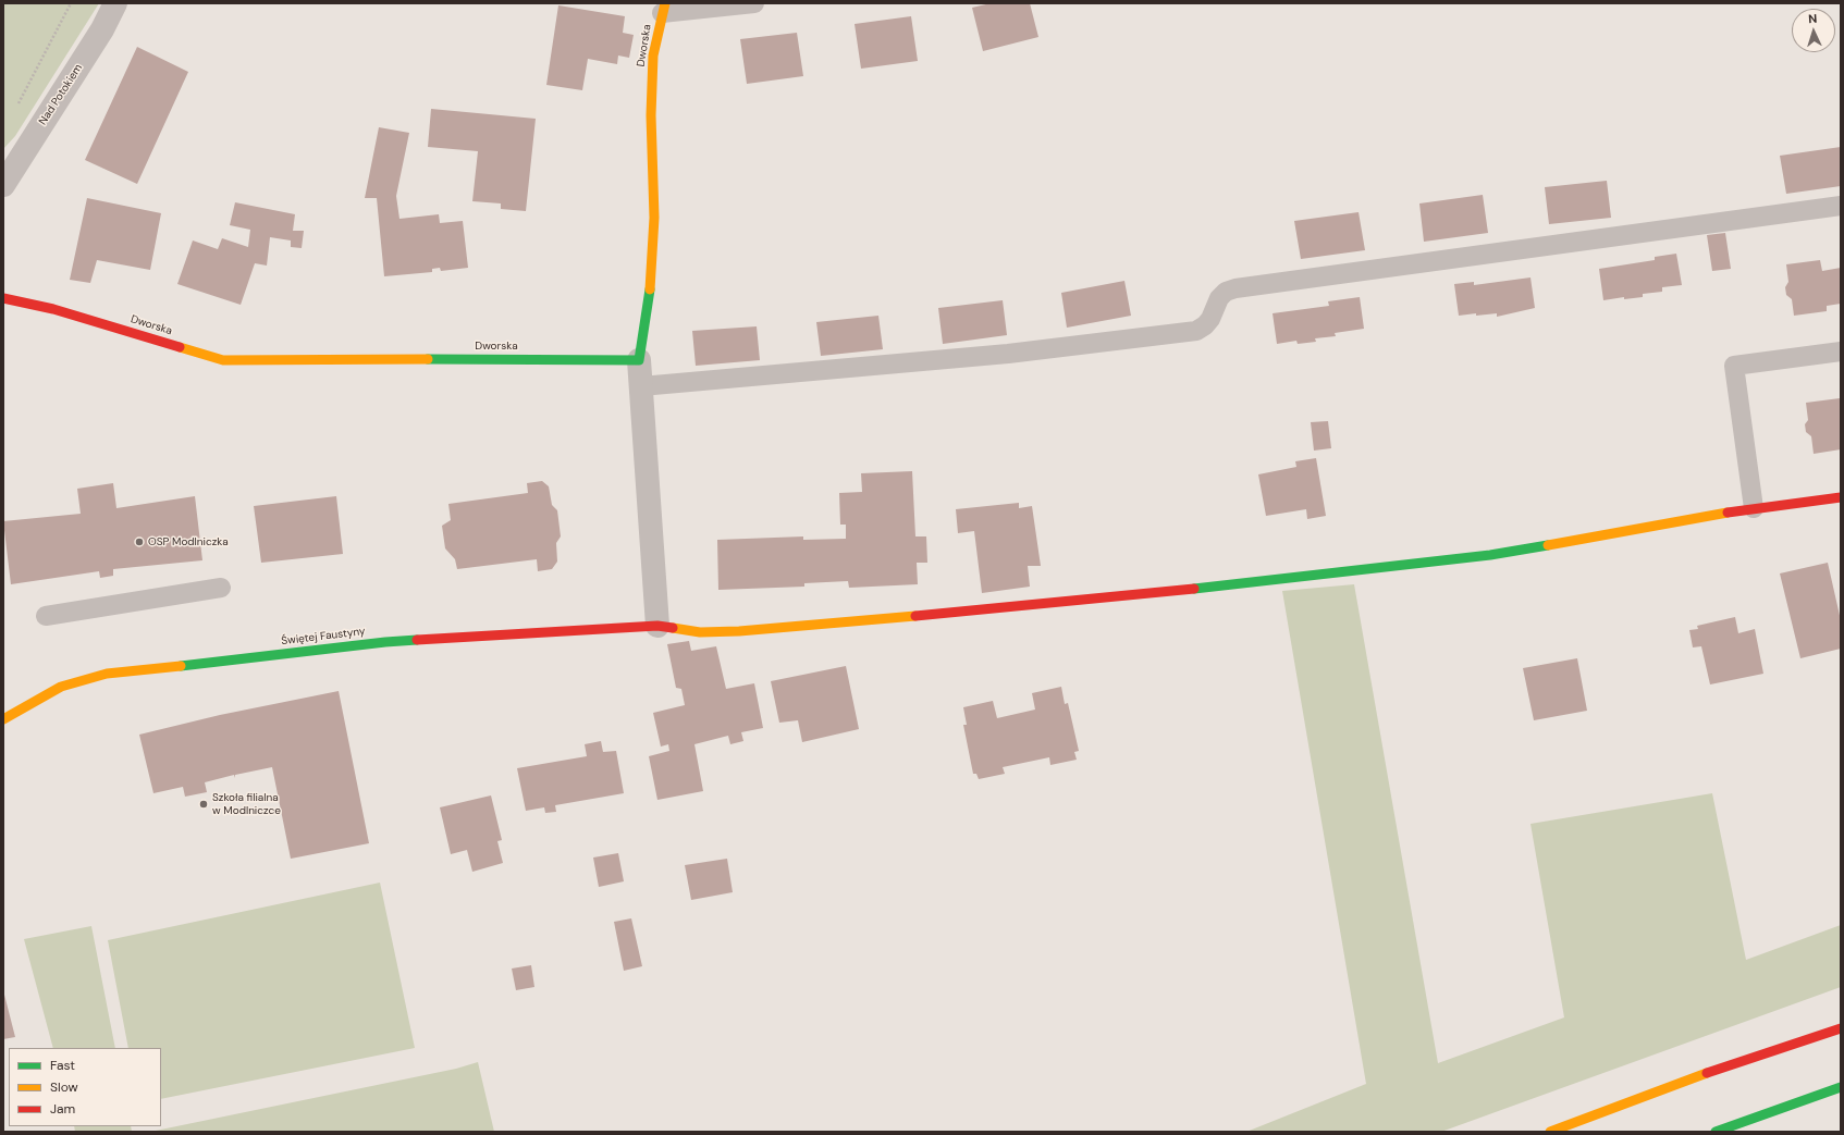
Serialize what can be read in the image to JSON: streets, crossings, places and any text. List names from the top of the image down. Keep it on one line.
{"streets":{"main road":["Dworska","Świętej Faustyny"],"street":["Nad Potokiem"]},"places":["OSP Modlniczka","Szkoła filialna w Modlniczce"],"legend":["Fast","Slow","Jam"],"north":"top"}
